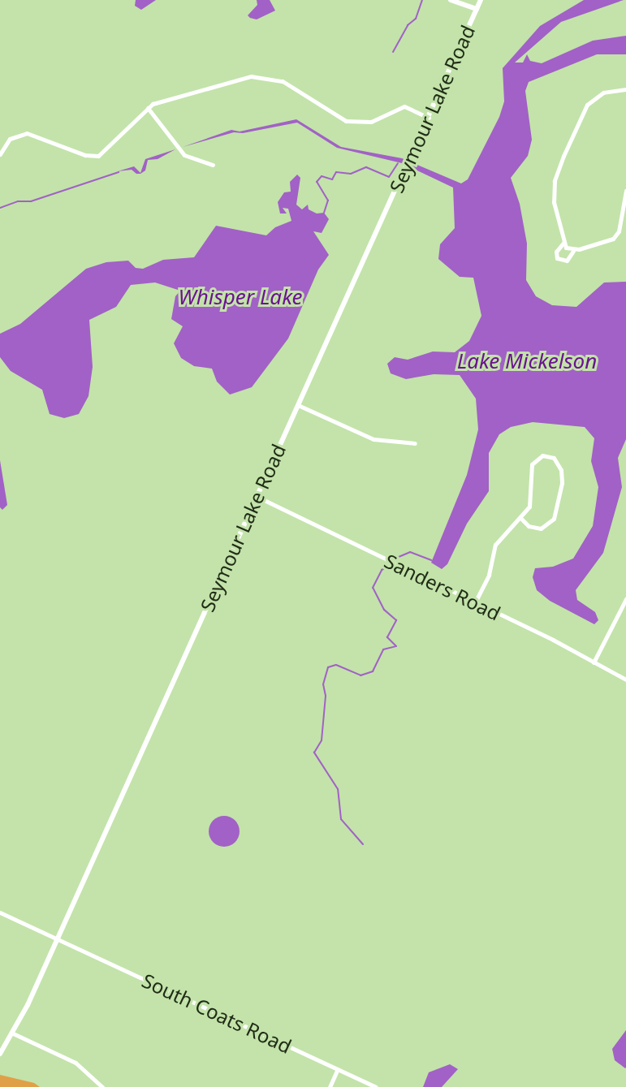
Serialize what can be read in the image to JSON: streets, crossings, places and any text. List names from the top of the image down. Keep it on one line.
{"streets":{"street":["Seymour Lake Road","Sanders Road","South Coats Road"]},"crossings":[["Seymour Lake Road","Sanders Road"],["Seymour Lake Road","South Coats Road"]],"water":["Whisper Lake","Lake Mickelson"]}
